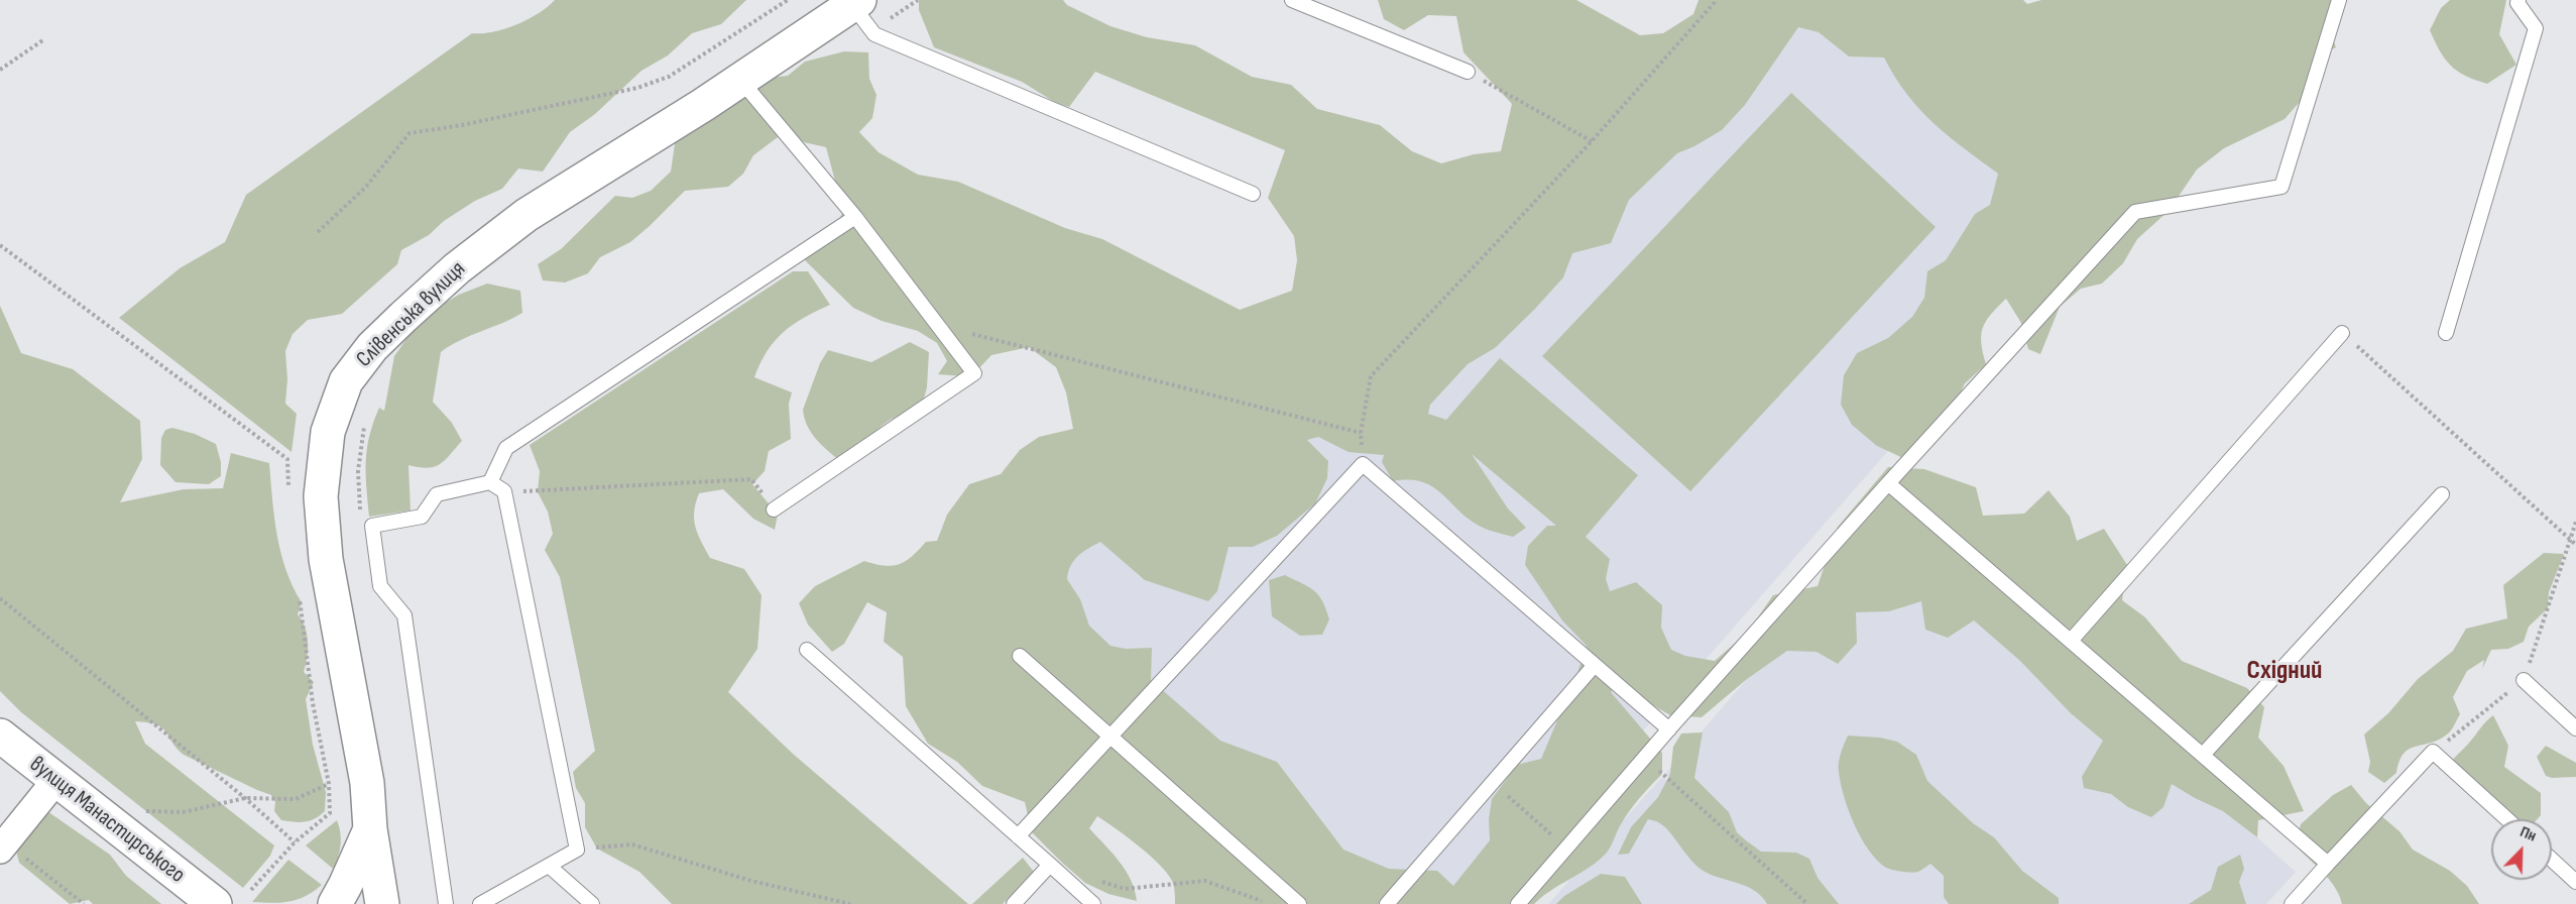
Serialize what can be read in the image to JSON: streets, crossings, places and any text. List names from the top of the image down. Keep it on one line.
{"streets":{"main road":["Слівенська вулиця","вулиця Манастирського"]},"districts":["Східний"],"north":"top right"}
